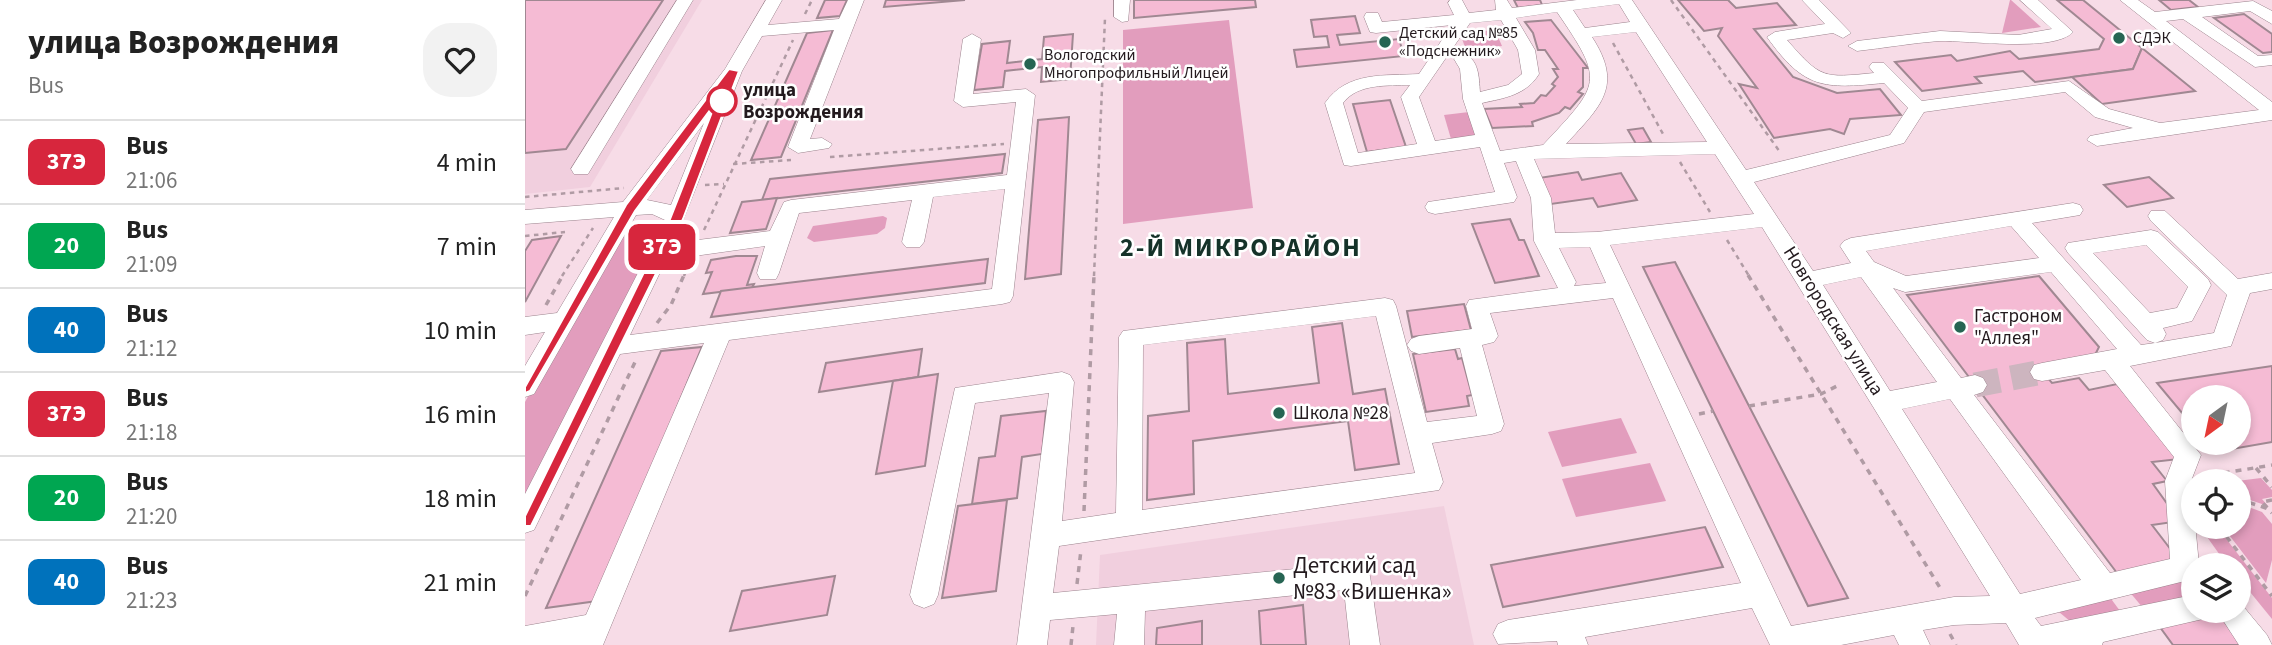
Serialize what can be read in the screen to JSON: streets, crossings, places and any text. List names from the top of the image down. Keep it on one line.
{"streets":{"street":["Новгородская улица"]},"districts":["2-Й МИКРОРАЙОН"],"places":["СДЭК","Детский сад №85 «Подснежник»","Вологодский Многопрофильный Лицей","улица Возрождения","Гастроном \"Аллея\"","Школа №28","Детский сад №83 «Вишенка»"],"lines":["bus line 37Э"],"north":"bottom left","page":{"heading":["улица Возрождения","Bus"],"on_map":"37Э","list":[{"mark":"37Э","name":"Bus","note":"21:06","value":"4 min"},{"mark":"20","name":"Bus","note":"21:09","value":"7 min"},{"mark":"40","name":"Bus","note":"21:12","value":"10 min"},{"mark":"37Э","name":"Bus","note":"21:18","value":"16 min"},{"mark":"20","name":"Bus","note":"21:20","value":"18 min"},{"mark":"40","name":"Bus","note":"21:23","value":"21 min"}]}}
